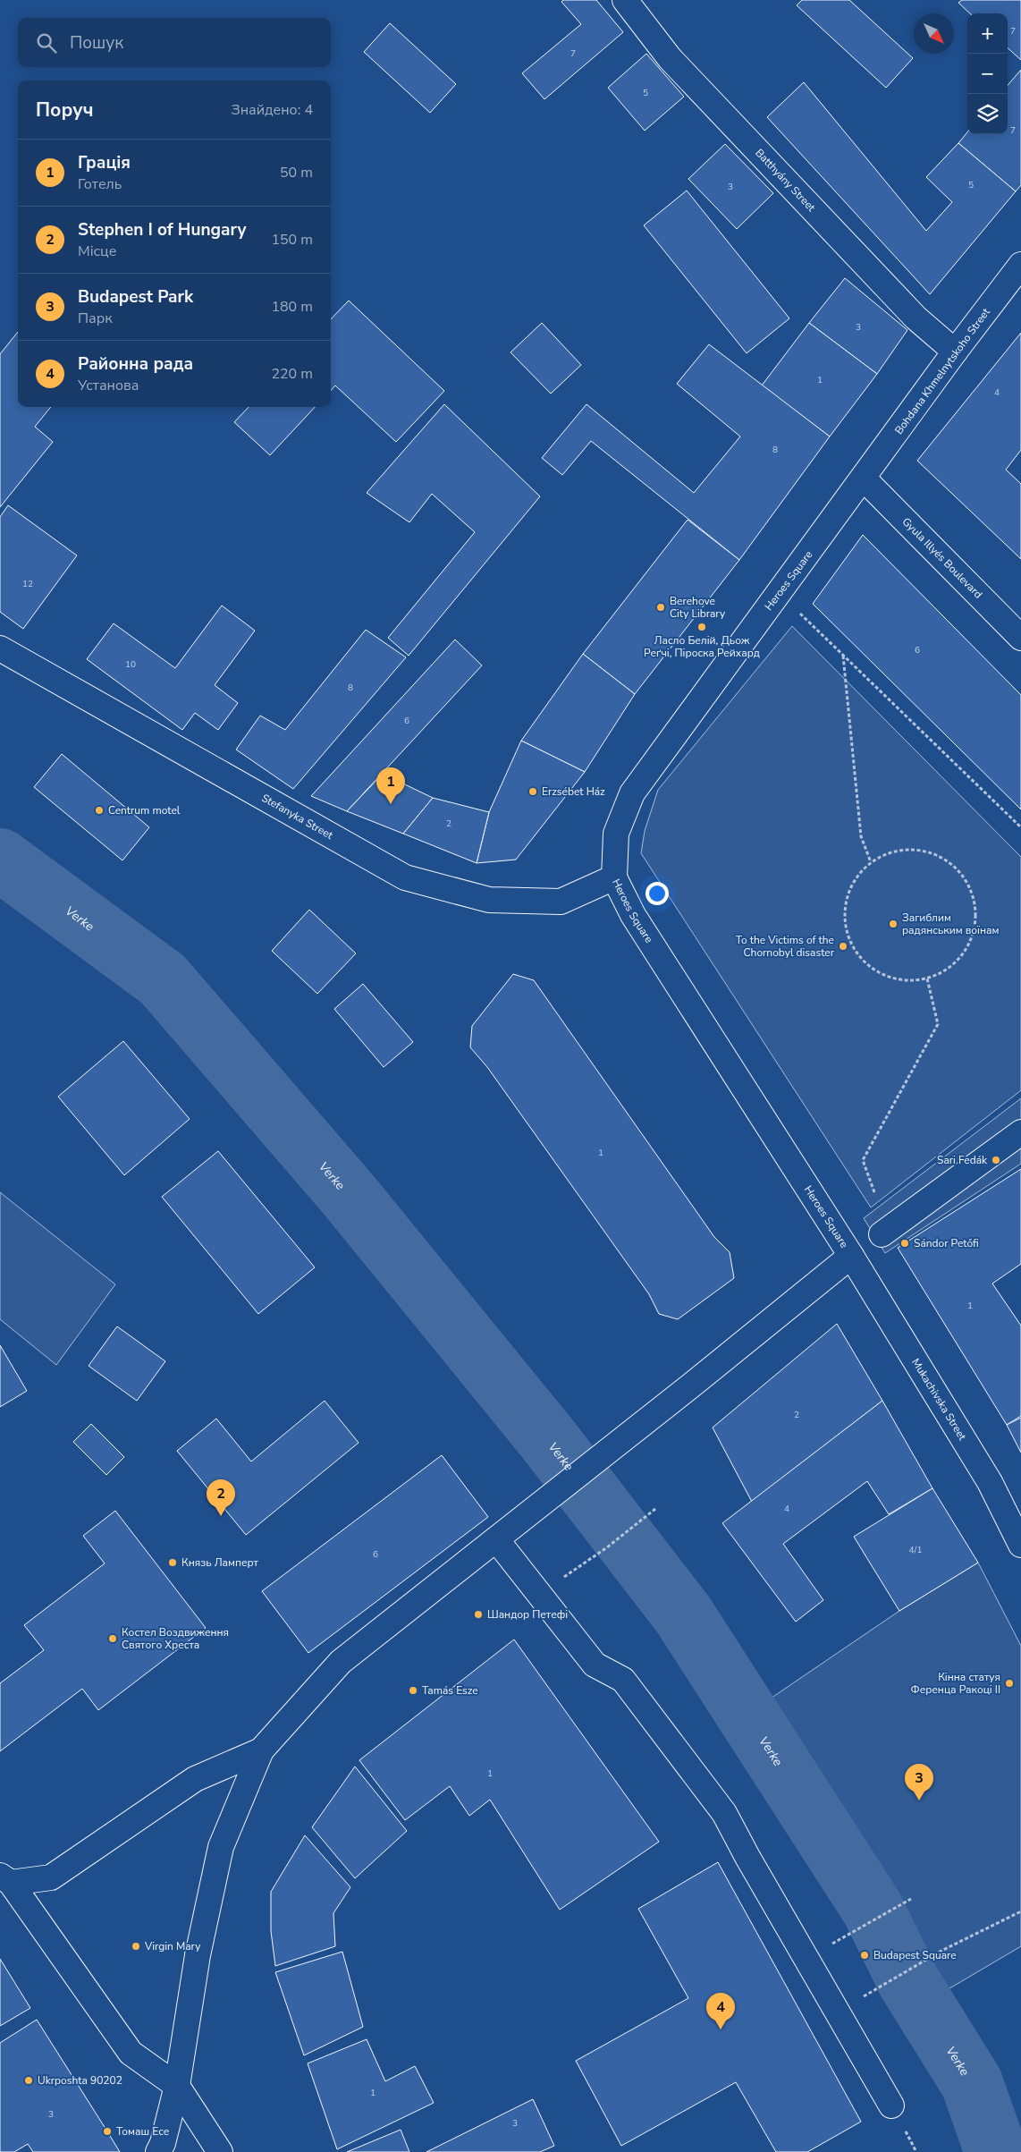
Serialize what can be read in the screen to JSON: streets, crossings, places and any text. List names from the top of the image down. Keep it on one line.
{"streets":{"main road":["Batthyány Street","Bohdana Khmelnytskoho Street","Gyula Illyés Boulevard","Heroes Square","Stefanyka Street","Mukachivska Street"]},"crossings":[["Batthyány Street","Bohdana Khmelnytskoho Street"],["Bohdana Khmelnytskoho Street","Gyula Illyés Boulevard"],["Bohdana Khmelnytskoho Street","Heroes Square"],["Gyula Illyés Boulevard","Heroes Square"],["Heroes Square","Stefanyka Street"],["Heroes Square","Mukachivska Street"]],"water":["Verke"],"places":["Berehove City Library","Ласло Белій, Дьож Реґчі, Піроска Рейхард","Erzsébet Ház","Centrum motel","Загиблим радянським воїнам","To the Victims of the Chornobyl disaster","Sari Fedák","Sándor Petőfi","Князь Ламперт","Шандор Петефі","Костел Воздвиження Святого Хреста","Кінна статуя Ференца Ракоці II","Tamás Esze","Virgin Mary","Budapest Square","Ukrposhta 90202","Томаш Есе"],"house_numbers":["7","7","5","7","5","3","3","1","4","8","12","6","10","8","6","2","1","1","2","4","4/1","6","1","1","3","3"],"north":"bottom right","page":{"map_buttons":["+","−"],"search":"Пошук","heading":["Поруч","Знайдено: 4"],"list":[{"mark":"1","name":"Грація","note":"Готель","value":"50 m"},{"mark":"2","name":"Stephen I of Hungary","note":"Місце","value":"150 m"},{"mark":"3","name":"Budapest Park","note":"Парк","value":"180 m"},{"mark":"4","name":"Районна рада","note":"Установа","value":"220 m"}],"pins":["1","2","3","4"]}}
